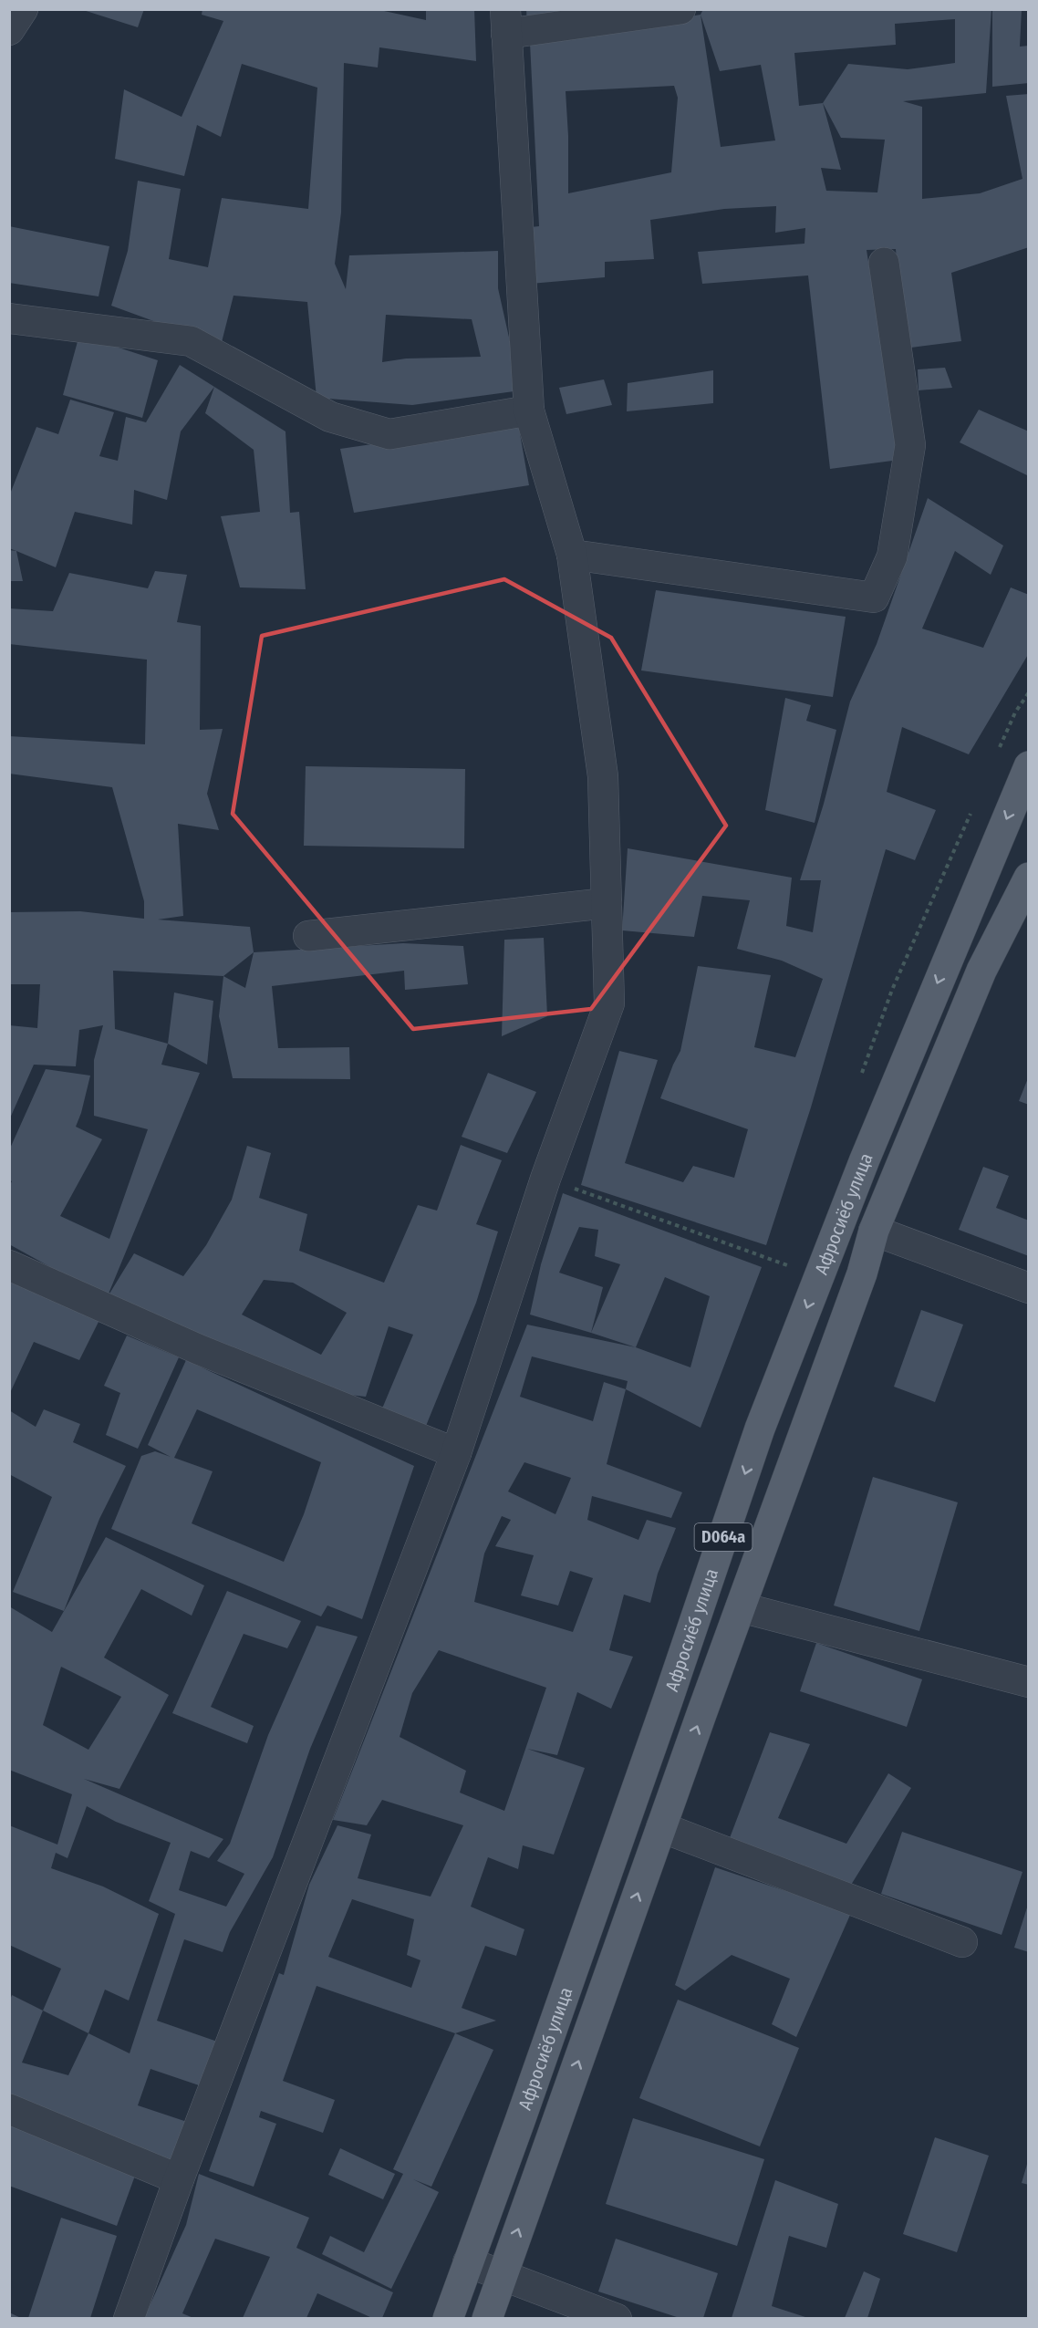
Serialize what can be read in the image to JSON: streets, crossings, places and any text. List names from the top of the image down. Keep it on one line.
{"streets":{"main road":["Афросиёб улица","D064a"]}}
